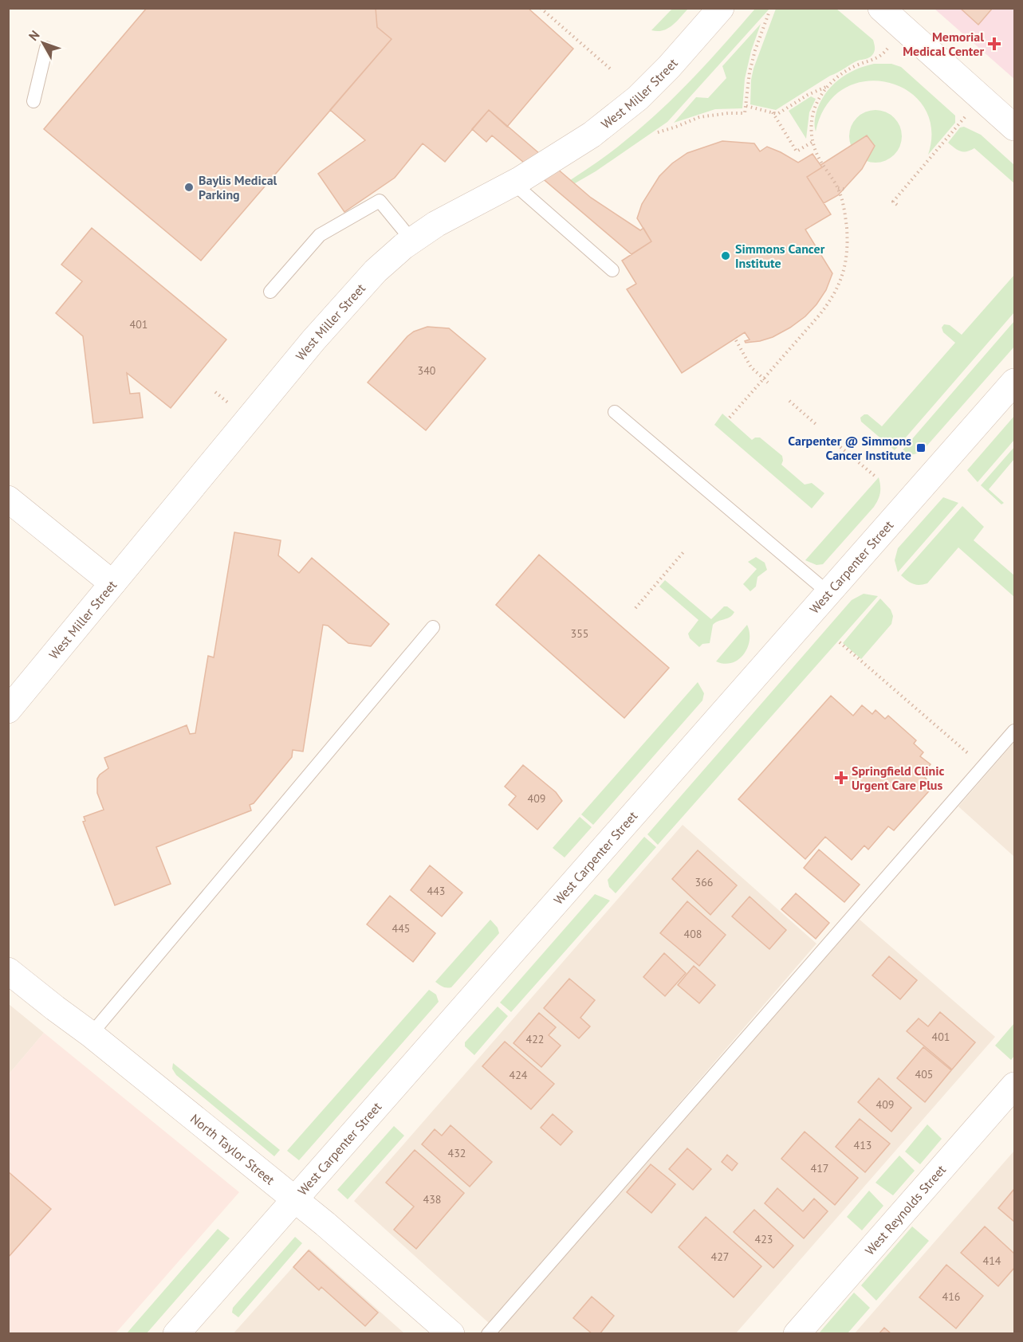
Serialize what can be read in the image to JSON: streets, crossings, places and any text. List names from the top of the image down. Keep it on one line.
{"streets":{"street":["West Miller Street","West Carpenter Street","North Taylor Street","West Reynolds Street"]},"crossings":[["West Carpenter Street","North Taylor Street"]],"places":{"health":["Memorial Medical Center","Springfield Clinic Urgent Care Plus"],"other":["Baylis Medical Parking","Simmons Cancer Institute"],"transit":["Carpenter @ Simmons Cancer Institute"]},"house_numbers":["401","340","355","409","366","443","445","408","401","422","405","424","409","413","432","417","438","423","427","414","416"],"north":"top left"}
